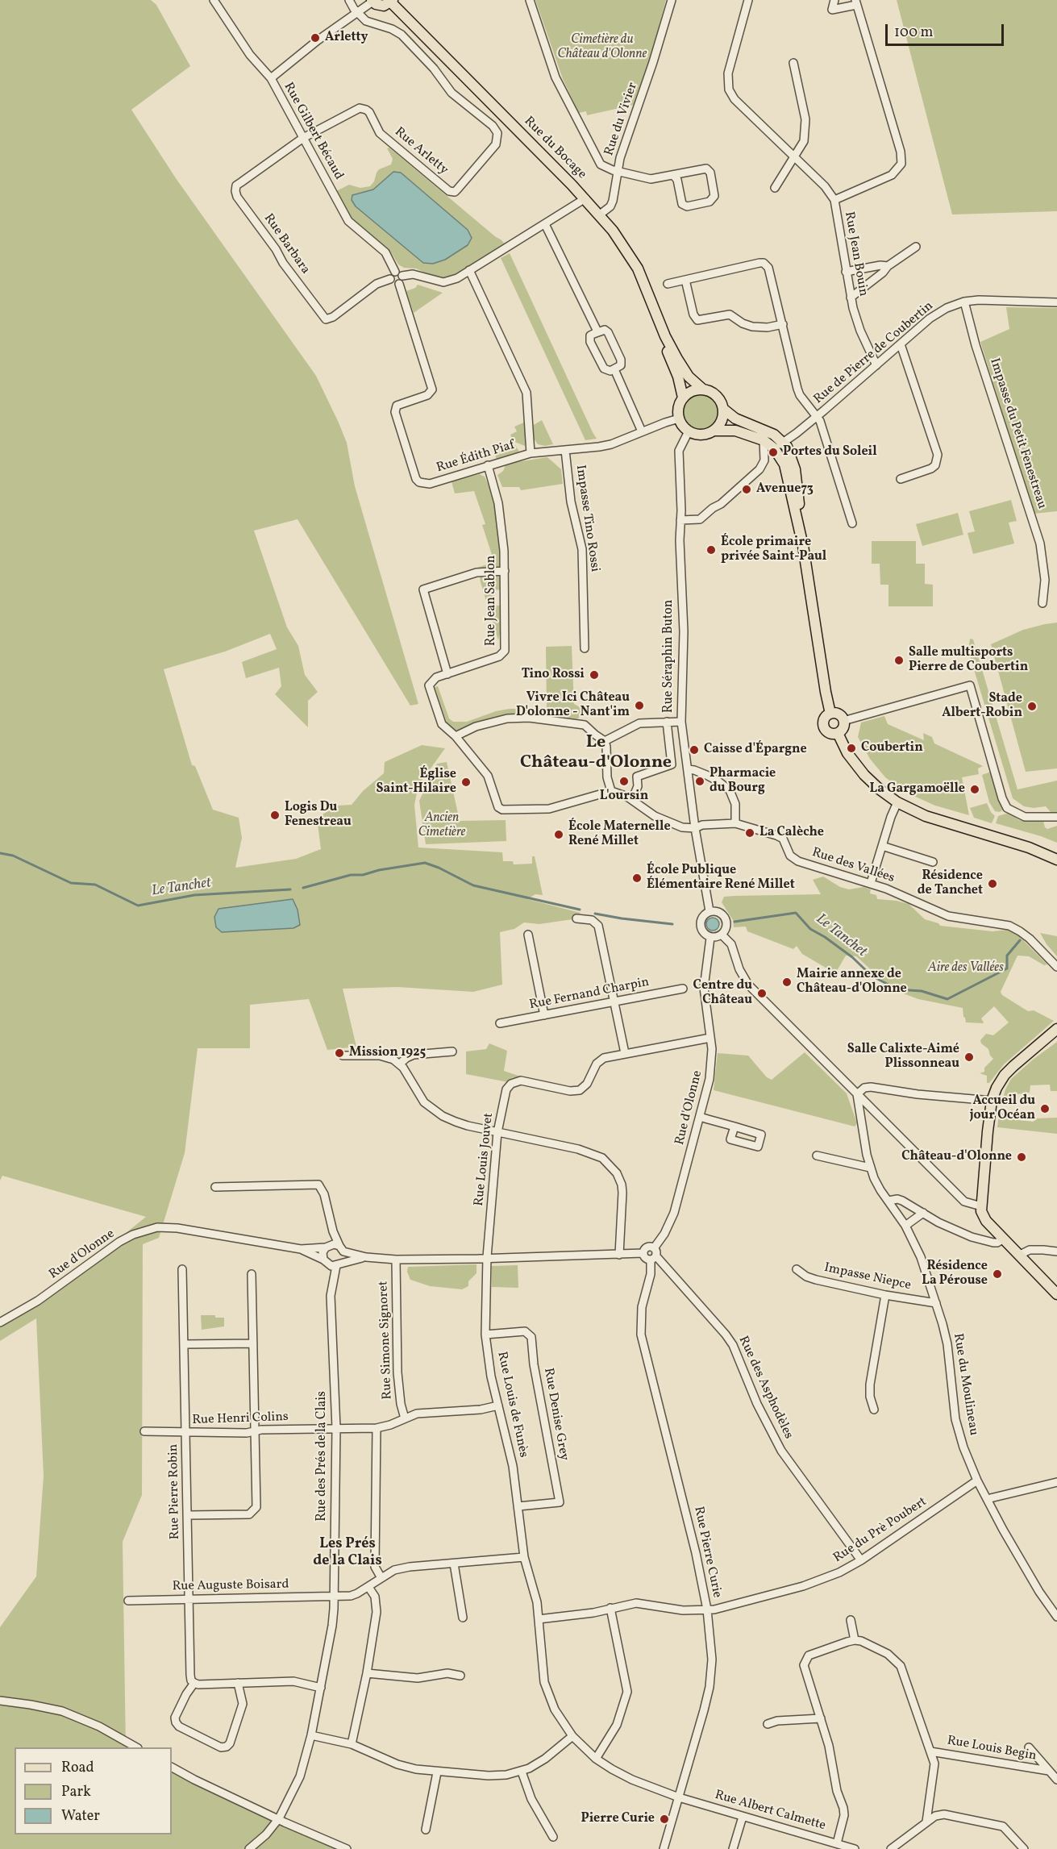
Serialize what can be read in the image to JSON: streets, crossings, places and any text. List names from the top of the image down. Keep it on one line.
{"streets":{"main road":["Rue du Bocage"],"street":["Rue du Vivier","Rue Gilbert Bécaud","Rue Arletty","Rue Barbara","Rue Jean Bouin","Rue de Pierre de Coubertin","Impasse du Petit Fenestreau","Rue Édith Piaf","Impasse Tino Rossi","Rue Jean Sablon","Rue Séraphin Buton","Rue des Vallées","Rue Fernand Charpin","Rue d'Olonne","Rue Louis Jouvet","Impasse Niepce","Rue Simone Signoret","Rue du Moulineau","Rue des Asphodèles","Rue Louis de Funès","Rue Denise Grey","Rue Henri Colins","Rue des Prés de la Clais","Rue Pierre Robin","Rue du Prè Poubert","Rue Pierre Curie","Rue Auguste Boisard","Rue Louis Begin","Rue Albert Calmette"]},"crossings":[["Rue du Vivier","Rue du Bocage"],["Rue Gilbert Bécaud","Rue Arletty"],["Rue Gilbert Bécaud","Rue Barbara"],["Rue Gilbert Bécaud","Rue Édith Piaf"],["Rue du Bocage","Rue Édith Piaf"],["Rue du Bocage","Rue Séraphin Buton"],["Rue Arletty","Rue Barbara"],["Rue Barbara","Rue Édith Piaf"],["Rue Jean Bouin","Rue de Pierre de Coubertin"],["Rue de Pierre de Coubertin","Impasse du Petit Fenestreau"],["Rue Édith Piaf","Impasse Tino Rossi"],["Rue Édith Piaf","Rue Jean Sablon"],["Rue Édith Piaf","Rue Séraphin Buton"],["Rue Séraphin Buton","Rue des Vallées"],["Rue Séraphin Buton","Rue d'Olonne"],["Rue d'Olonne","Rue Louis Jouvet"],["Rue d'Olonne","Rue Simone Signoret"],["Rue d'Olonne","Rue des Asphodèles"],["Rue d'Olonne","Rue Louis de Funès"],["Rue d'Olonne","Rue des Prés de la Clais"],["Rue d'Olonne","Rue Pierre Curie"],["Rue Louis Jouvet","Rue Louis de Funès"],["Impasse Niepce","Rue du Moulineau"],["Rue Simone Signoret","Rue Henri Colins"],["Rue du Moulineau","Rue du Prè Poubert"],["Rue des Asphodèles","Rue du Prè Poubert"],["Rue des Asphodèles","Rue Pierre Curie"],["Rue Louis de Funès","Rue Denise Grey"],["Rue Louis de Funès","Rue Henri Colins"],["Rue Louis de Funès","Rue du Prè Poubert"],["Rue Louis de Funès","Rue Auguste Boisard"],["Rue Louis de Funès","Rue Albert Calmette"],["Rue Henri Colins","Rue des Prés de la Clais"],["Rue Henri Colins","Rue Pierre Robin"],["Rue des Prés de la Clais","Rue Auguste Boisard"],["Rue Pierre Robin","Rue Auguste Boisard"],["Rue du Prè Poubert","Rue Pierre Curie"],["Rue Pierre Curie","Rue Albert Calmette"]],"districts":["Le Château-d'Olonne","Les Prés de la Clais"],"water":["Le Tanchet"],"parks":["Cimetière du Château d'Olonne","Ancien Cimetière","Aire des Vallées"],"places":["Arletty","Portes du Soleil","Avenue73","École primaire privée Saint-Paul","Salle multisports Pierre de Coubertin","Tino Rossi","Vivre Ici Château D'olonne - Nant'im","Stade Albert-Robin","Coubertin","Caisse d'Épargne","L'oursin","Pharmacie du Bourg","Église Saint-Hilaire","La Gargamoëlle","Logis Du Fenestreau","La Calèche","École Maternelle René Millet","École Publique Élémentaire René Millet","Résidence de Tanchet","Mairie annexe de Château-d'Olonne","Centre du Château","Mission 1925","Salle Calixte-Aimé Plissonneau","Accueil du jour Océan","Château-d'Olonne","Résidence La Pérouse","Pierre Curie"],"legend":["Road","Park","Water"],"scale_bar":"100 m"}
